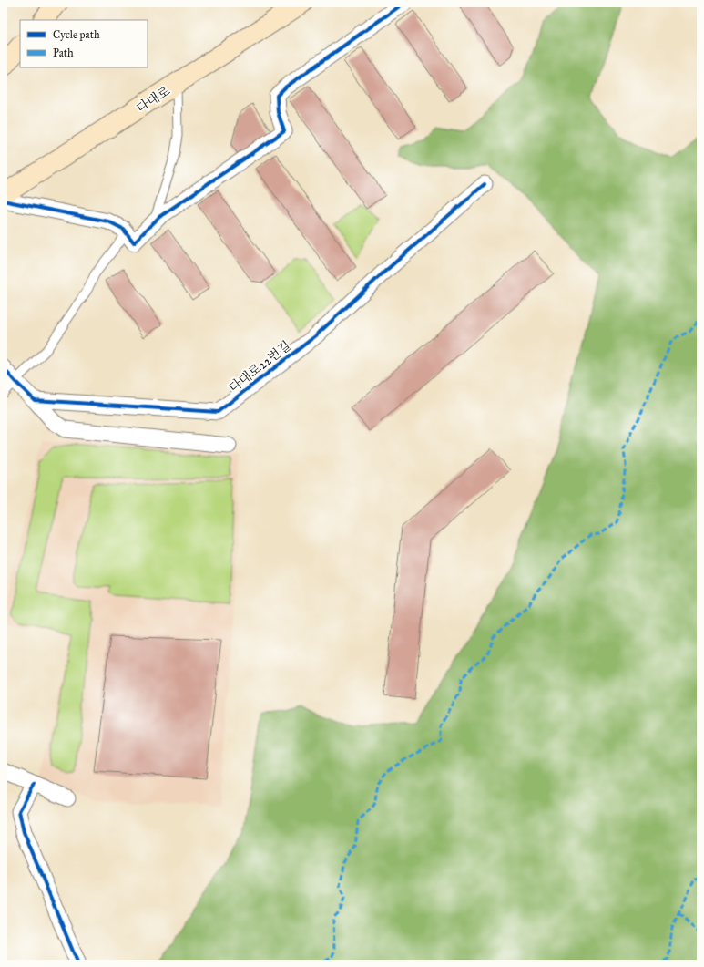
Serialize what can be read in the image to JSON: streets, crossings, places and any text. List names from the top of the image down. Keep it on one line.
{"streets":{"main road":["다대로"],"street":["다대로22번길"]},"legend":["Cycle path","Path"]}
